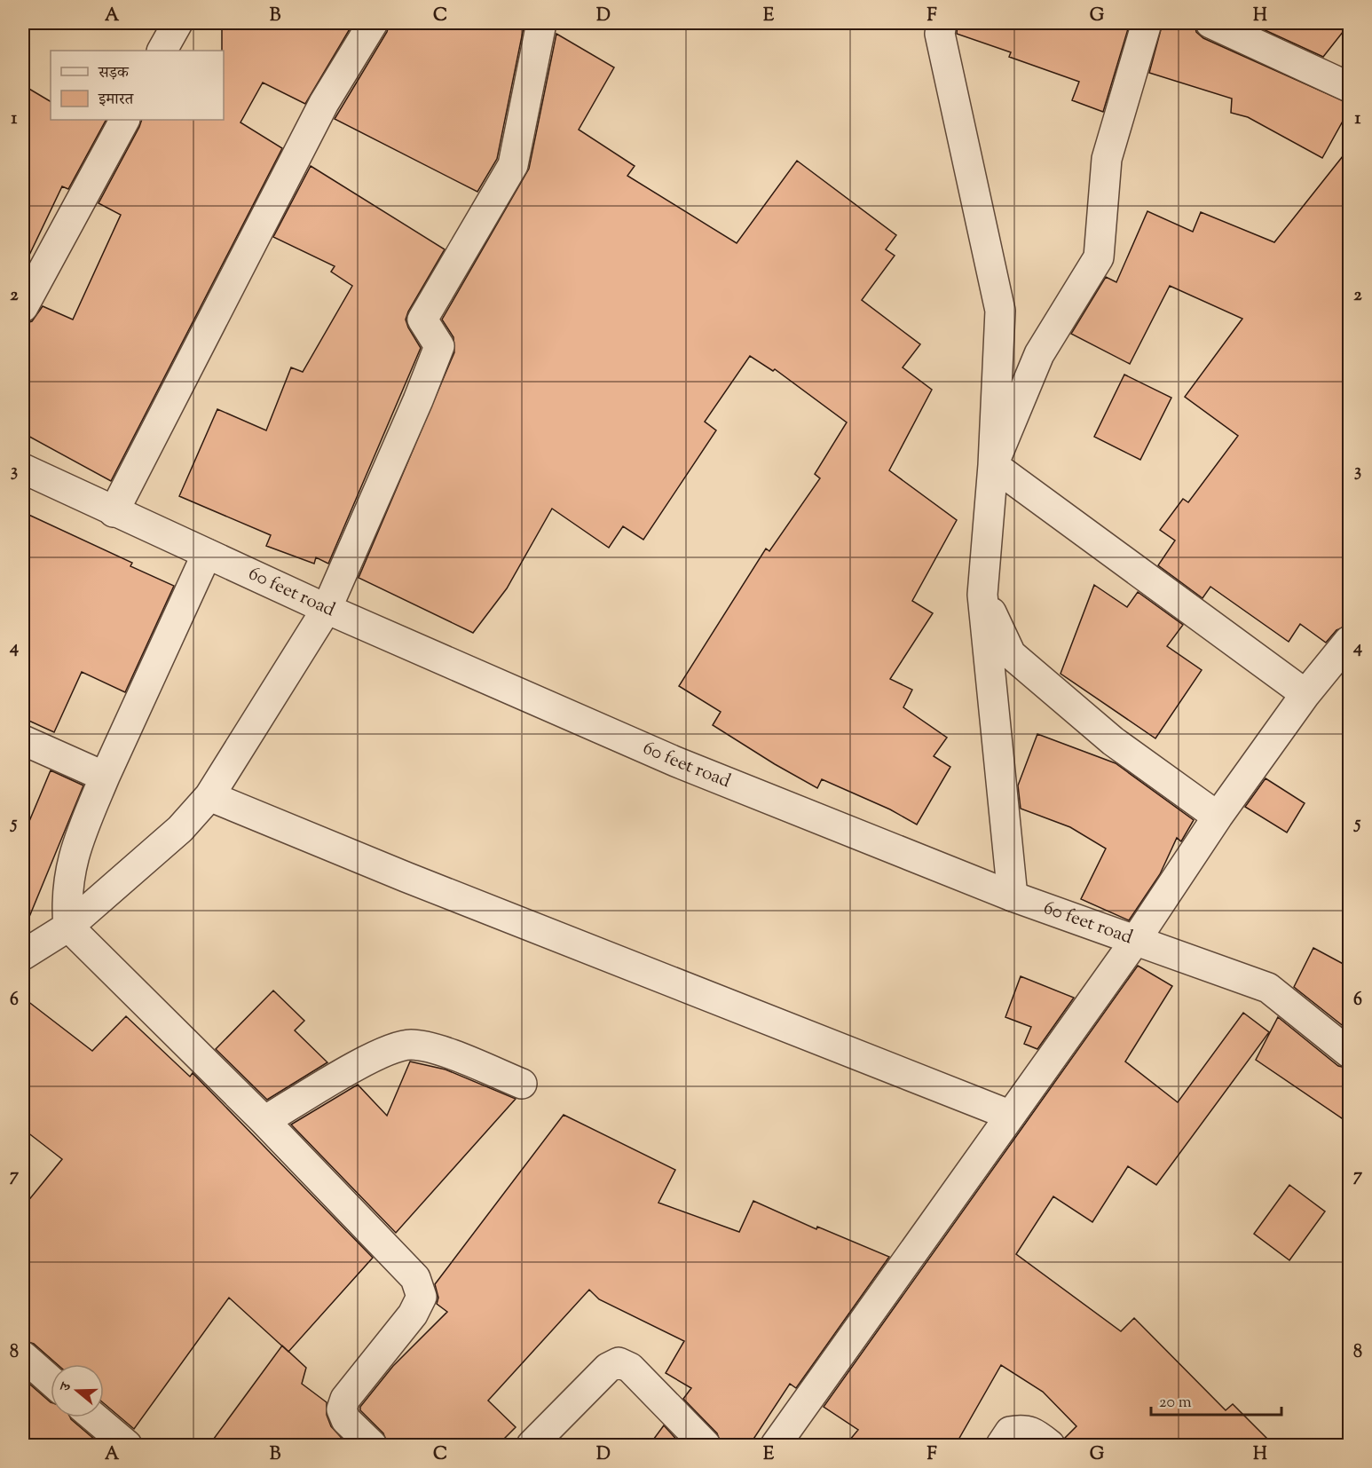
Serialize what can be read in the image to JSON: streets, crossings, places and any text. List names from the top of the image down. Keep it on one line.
{"streets":{"street":["60 feet road"]},"legend":["सड़क","इमारत"],"scale_bar":"20 m","north":"left","grid":{"columns":["A","B","C","D","E","F","G","H"],"rows":["1","2","3","4","5","6","7","8"]}}
